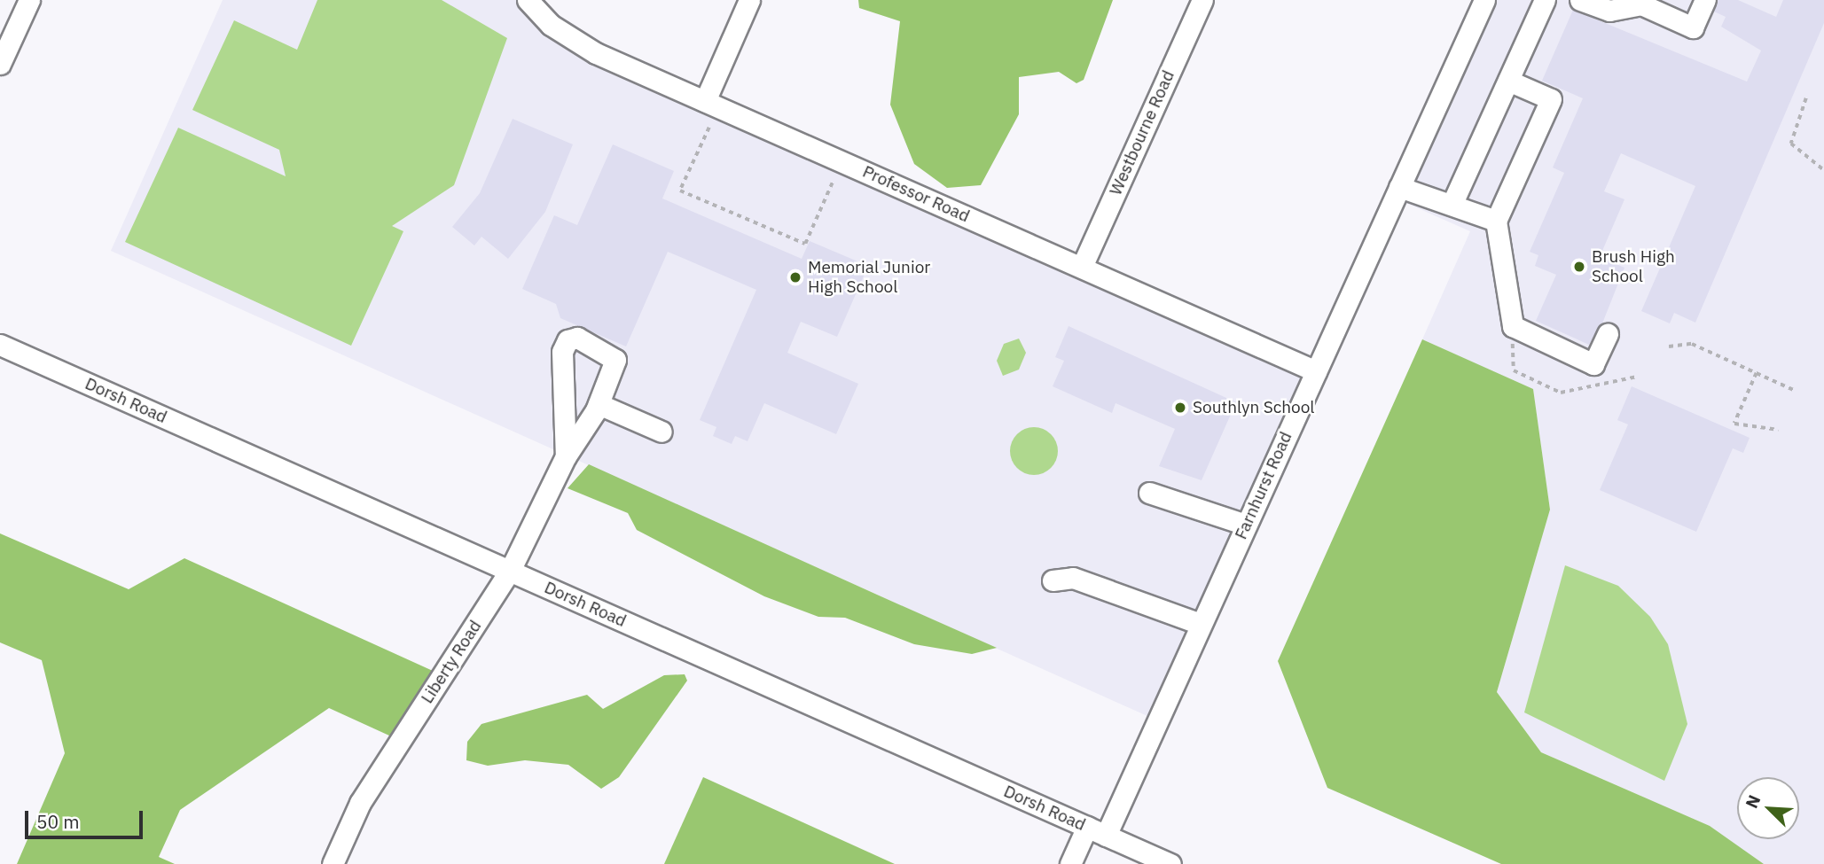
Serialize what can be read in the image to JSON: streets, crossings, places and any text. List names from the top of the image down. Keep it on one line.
{"streets":{"street":["Westbourne Road","Professor Road","Dorsh Road","Farnhurst Road","Liberty Road"]},"crossings":[["Westbourne Road","Professor Road"],["Professor Road","Farnhurst Road"],["Dorsh Road","Farnhurst Road"],["Dorsh Road","Liberty Road"]],"places":["Brush High School","Memorial Junior High School","Southlyn School"],"scale_bar":"50 m","north":"top left"}
